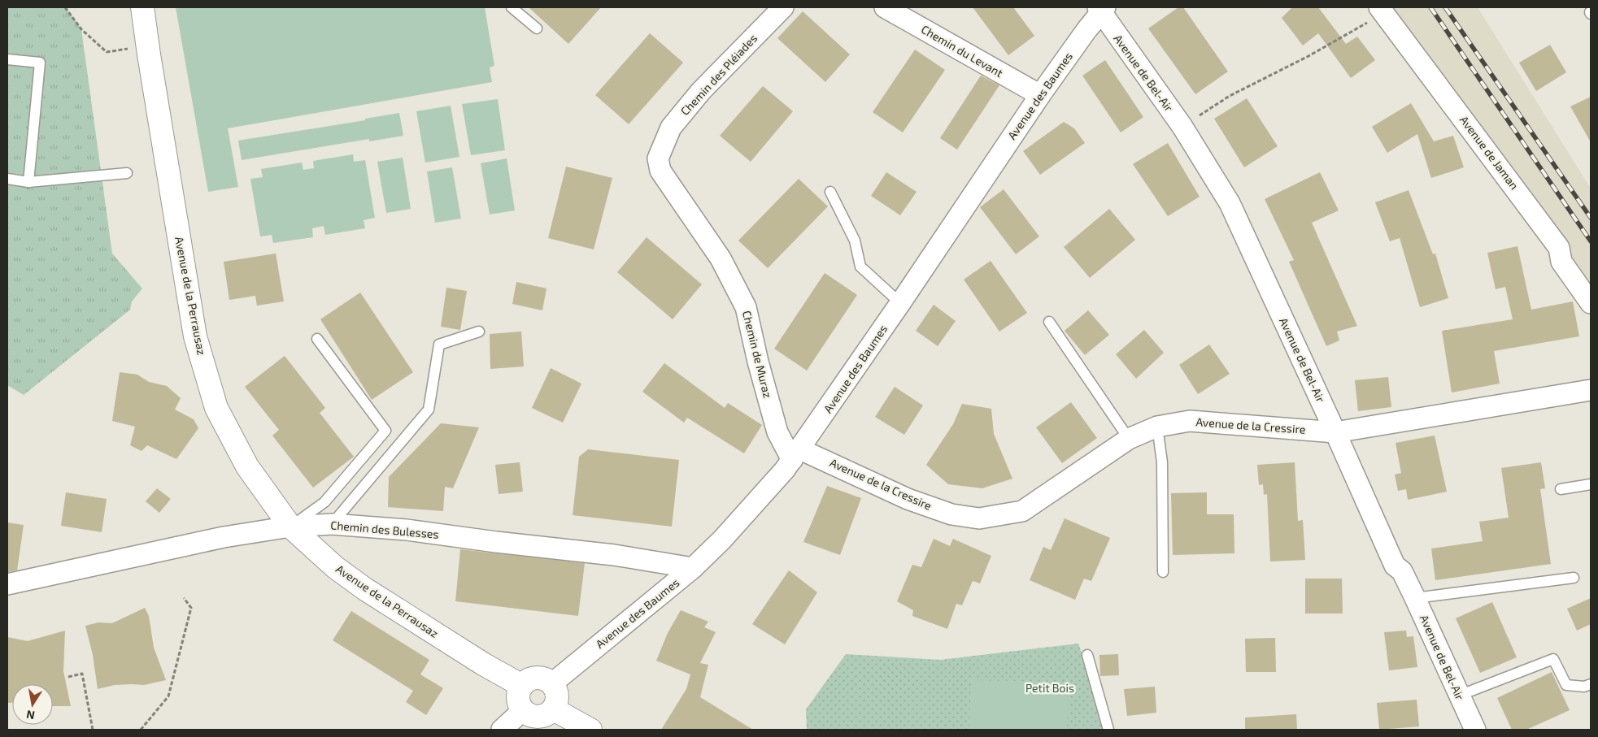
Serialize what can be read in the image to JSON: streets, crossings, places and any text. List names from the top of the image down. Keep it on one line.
{"streets":{"street":["Chemin du Levant","Avenue de Bel-Air","Chemin des Pléiades","Avenue des Baumes","Avenue de Jaman","Avenue de la Perrausaz","Chemin de Muraz","Avenue de la Cressire","Chemin des Bulesses"]},"crossings":[["Chemin du Levant","Avenue des Baumes"],["Avenue de Bel-Air","Avenue des Baumes"],["Avenue de Bel-Air","Avenue de la Cressire"],["Chemin des Pléiades","Chemin de Muraz"],["Avenue des Baumes","Avenue de la Perrausaz"],["Avenue des Baumes","Chemin de Muraz"],["Avenue des Baumes","Avenue de la Cressire"],["Avenue des Baumes","Chemin des Bulesses"],["Avenue de la Perrausaz","Chemin des Bulesses"],["Chemin de Muraz","Avenue de la Cressire"]],"parks":["Petit Bois"],"north":"bottom"}
